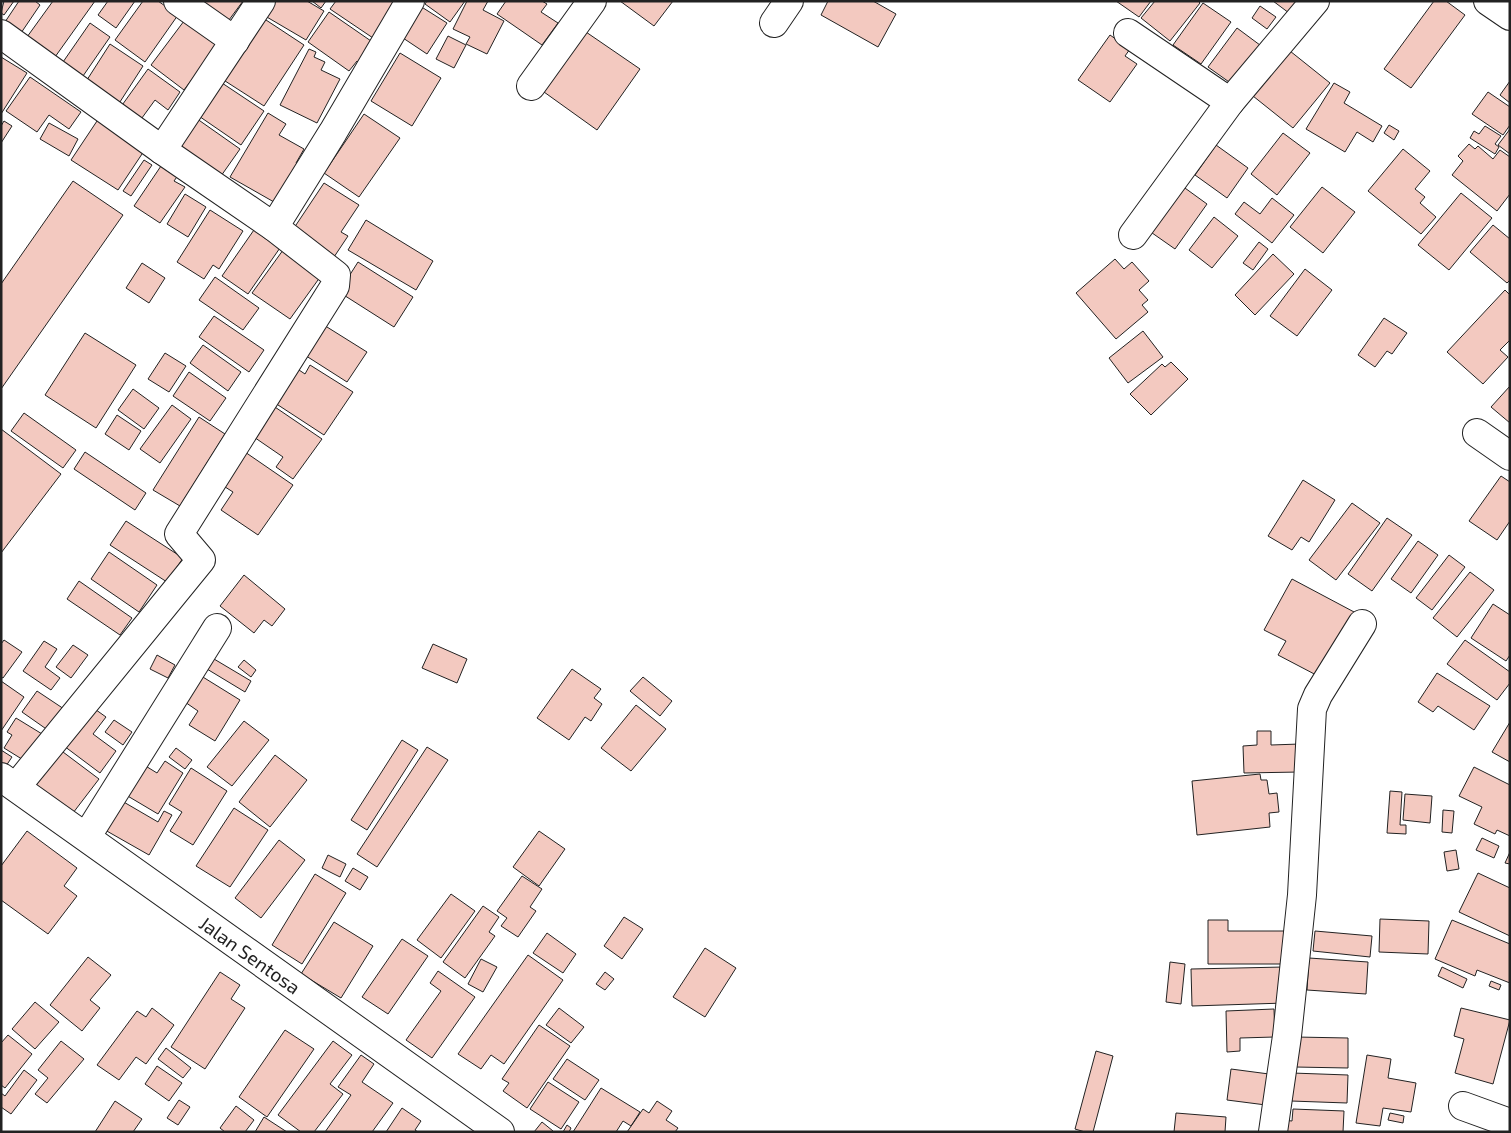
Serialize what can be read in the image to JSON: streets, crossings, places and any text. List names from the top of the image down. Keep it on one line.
{"streets":{"street":["Jalan Sentosa"]}}
